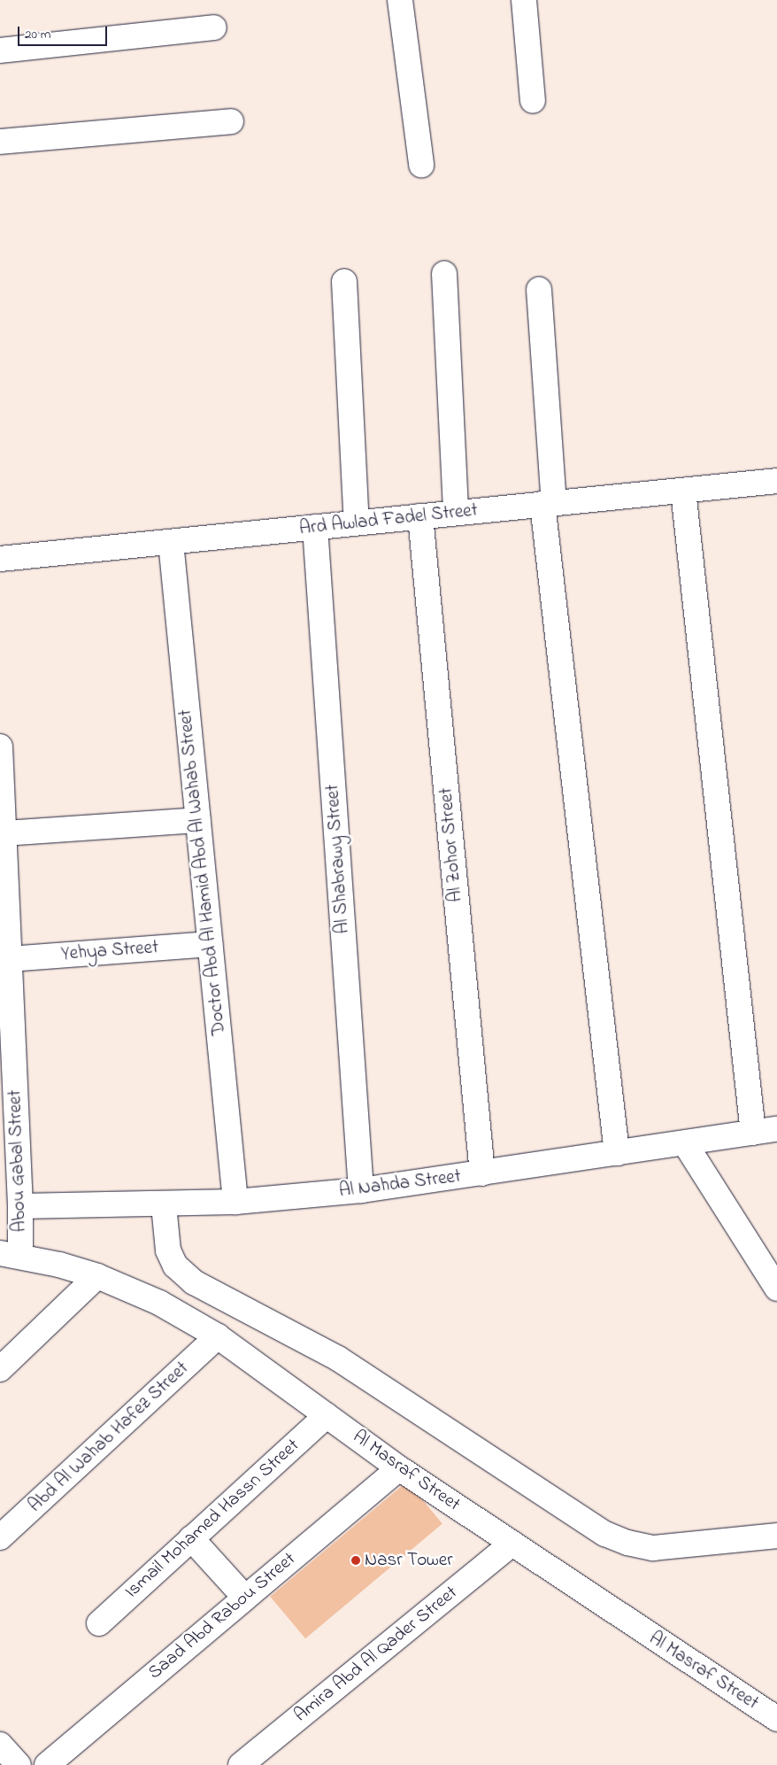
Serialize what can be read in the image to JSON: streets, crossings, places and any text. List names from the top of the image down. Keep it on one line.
{"streets":{"street":["Ard Awlad Fadel Street","Al Zohor Street","Al Shabrawy Street","Doctor Abd Al Hamid Abd Al Wahab Street","Yehya Street","Abou Gabal Street","Al Nahda Street","Abd Al Wahab Hafez Street","Al Masraf Street","Ismail Mohamed Hassn Street","Saad Abd Rabou Street","Amira Abd Al Qader Street"]},"crossings":[["Ard Awlad Fadel Street","Al Zohor Street"],["Ard Awlad Fadel Street","Al Shabrawy Street"],["Ard Awlad Fadel Street","Doctor Abd Al Hamid Abd Al Wahab Street"],["Al Zohor Street","Al Nahda Street"],["Al Shabrawy Street","Al Nahda Street"],["Doctor Abd Al Hamid Abd Al Wahab Street","Yehya Street"],["Doctor Abd Al Hamid Abd Al Wahab Street","Al Nahda Street"],["Yehya Street","Abou Gabal Street"],["Abou Gabal Street","Al Nahda Street"],["Abou Gabal Street","Al Masraf Street"],["Abd Al Wahab Hafez Street","Al Masraf Street"],["Al Masraf Street","Ismail Mohamed Hassn Street"],["Al Masraf Street","Saad Abd Rabou Street"],["Al Masraf Street","Amira Abd Al Qader Street"]],"places":["Nasr Tower"],"scale_bar":"20 m"}
